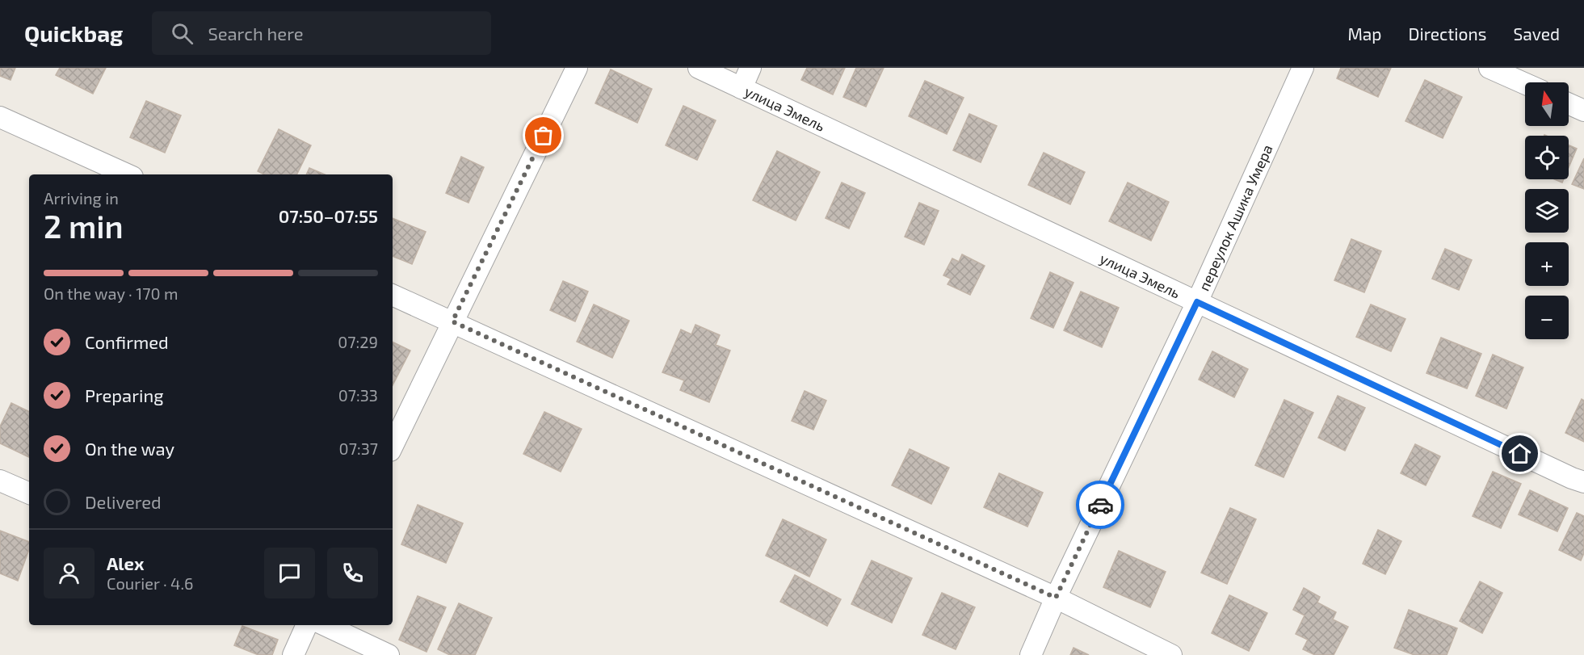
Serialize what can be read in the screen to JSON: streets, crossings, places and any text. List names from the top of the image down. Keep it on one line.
{"streets":{"street":["улица Эмель","переулок Ашика Умера"]},"crossings":[["улица Эмель","переулок Ашика Умера"]],"north":"top","page":{"header":"Quickbag","search":"Search here","nav":["Map","Directions","Saved"],"map_buttons":["+","−"],"heading":["2 min","Arriving in","07:50–07:55"],"panel":["Alex","Courier · 4.6"],"bar":"On the way · 170 m","list":[["Confirmed","07:29"],["Preparing","07:33"],["On the way","07:37"],"Delivered"]}}
